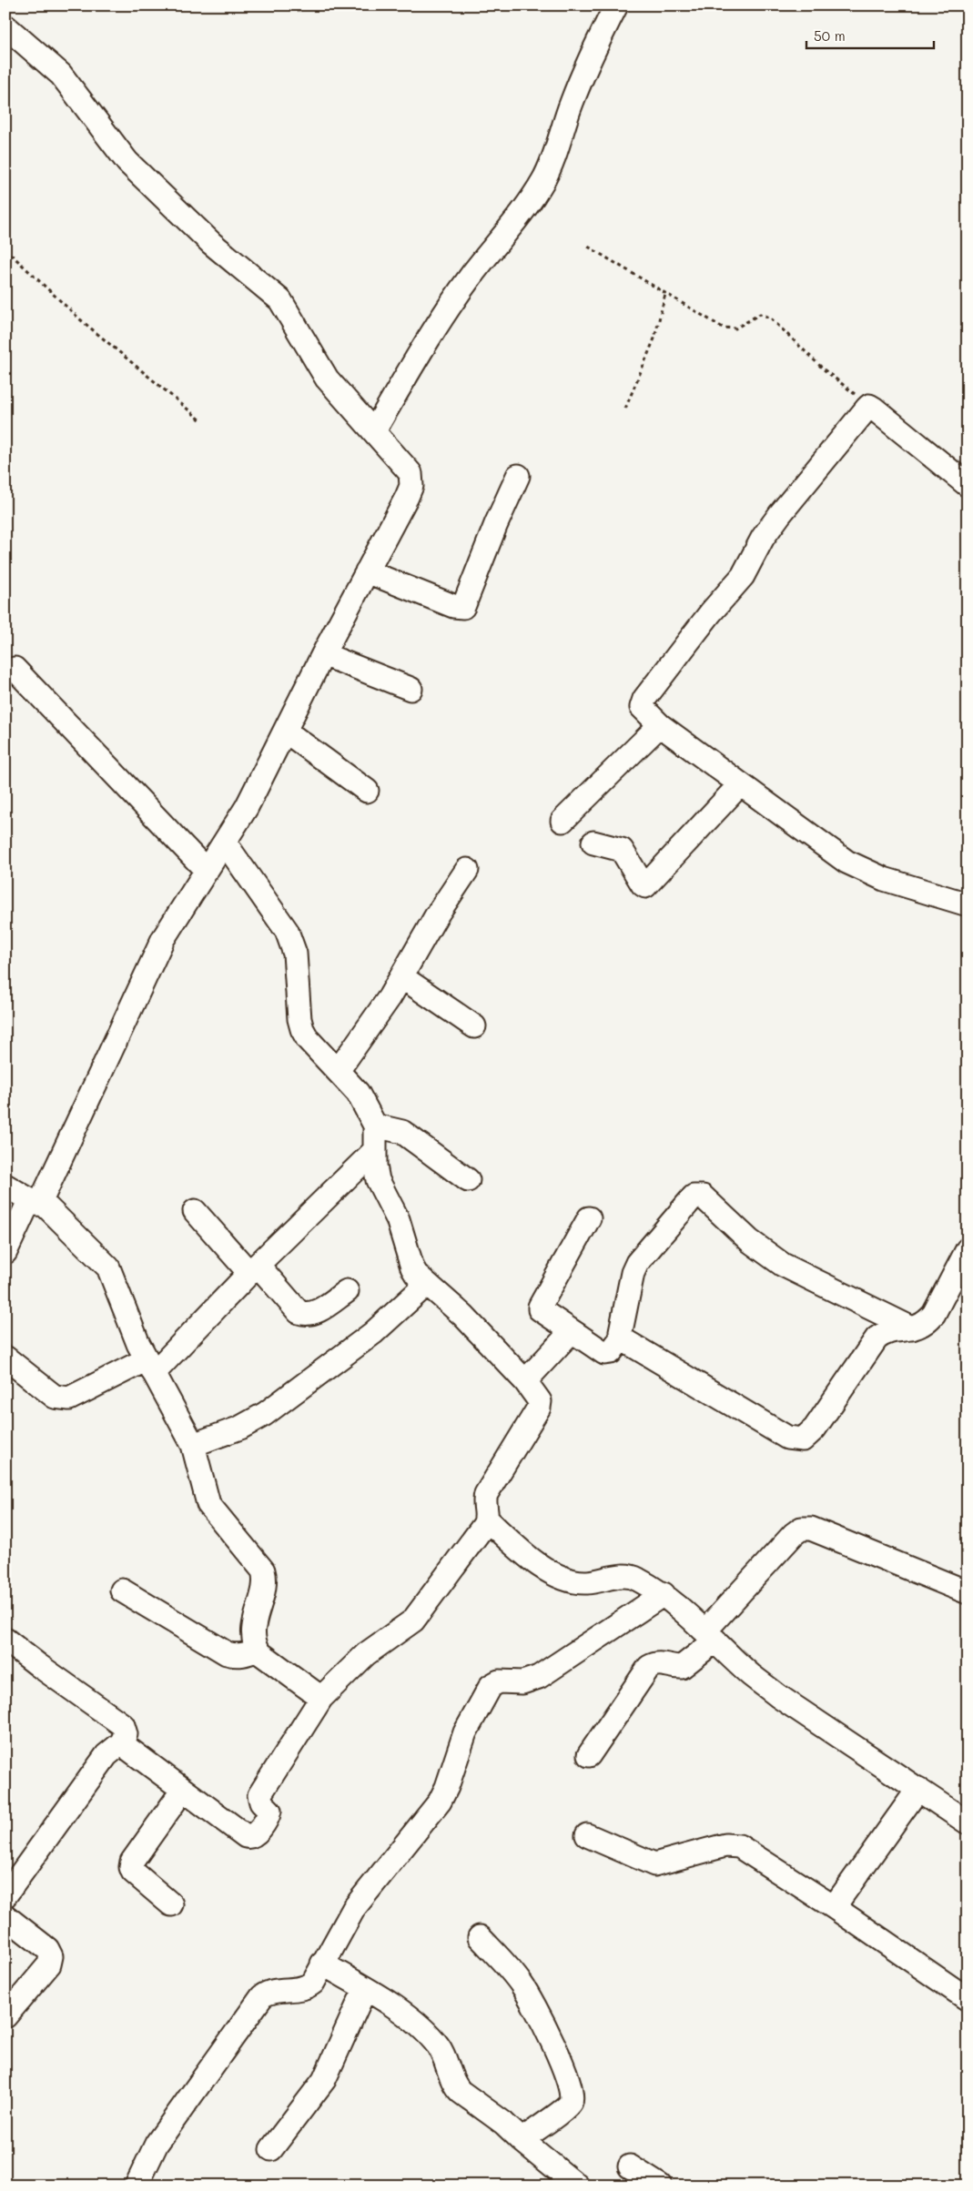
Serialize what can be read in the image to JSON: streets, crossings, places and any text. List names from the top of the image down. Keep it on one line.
{"scale_bar":"50 m"}
